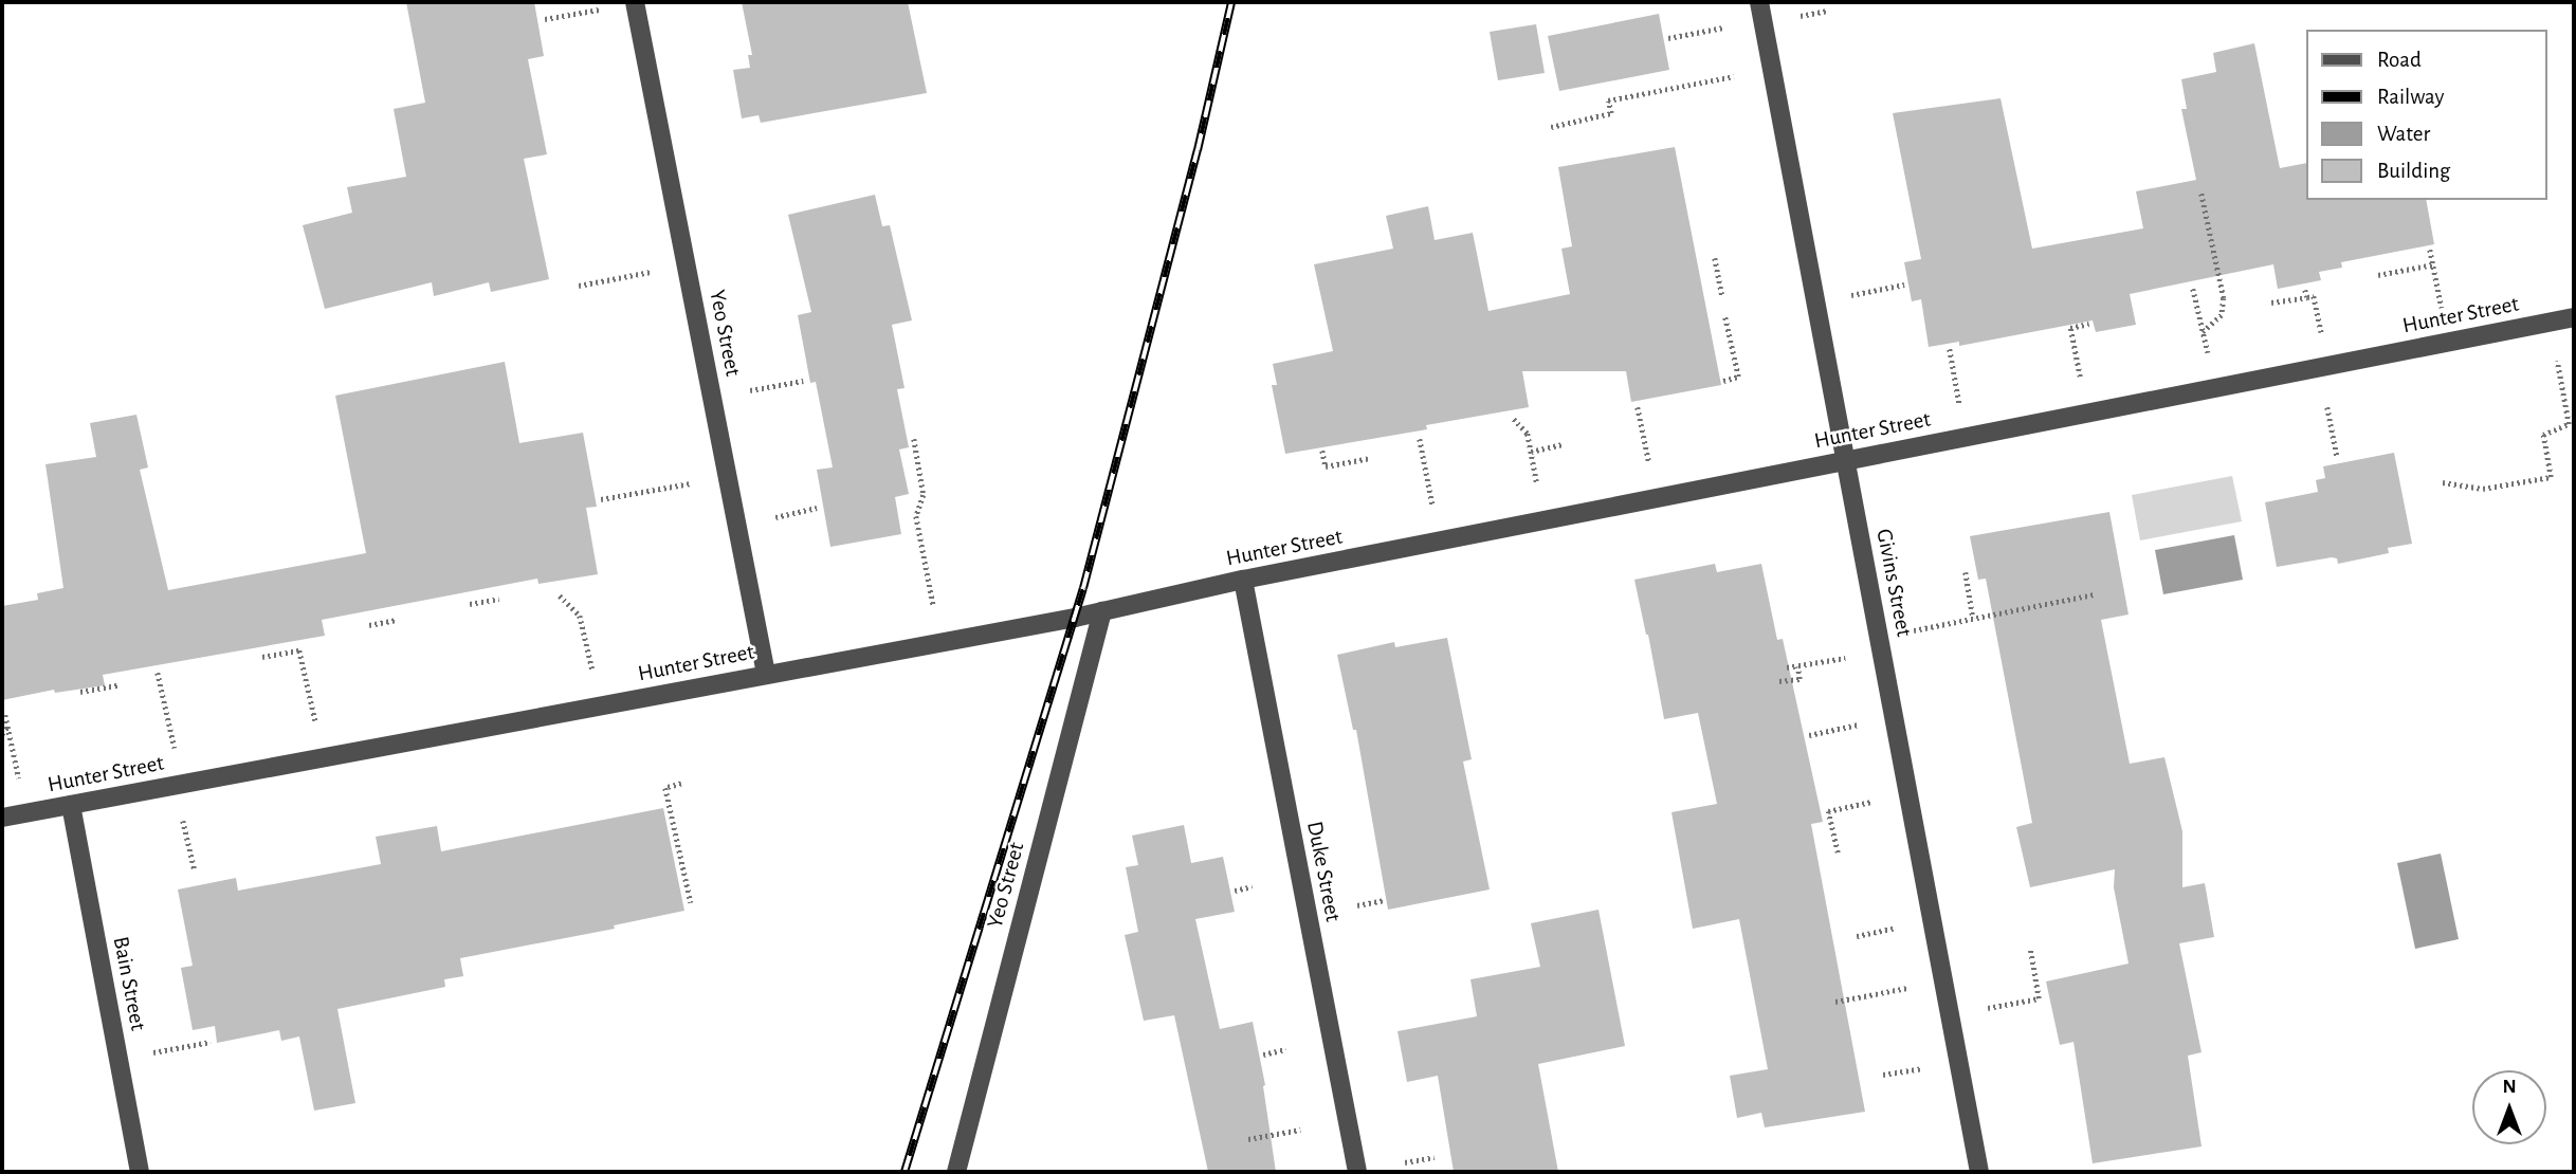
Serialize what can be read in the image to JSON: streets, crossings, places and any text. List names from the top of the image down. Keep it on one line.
{"streets":{"street":["Hunter Street","Yeo Street","Givins Street","Duke Street","Bain Street"]},"crossings":[["Hunter Street","Yeo Street"],["Hunter Street","Givins Street"],["Hunter Street","Duke Street"],["Hunter Street","Bain Street"]],"legend":["Road","Railway","Water","Building"],"north":"top"}
